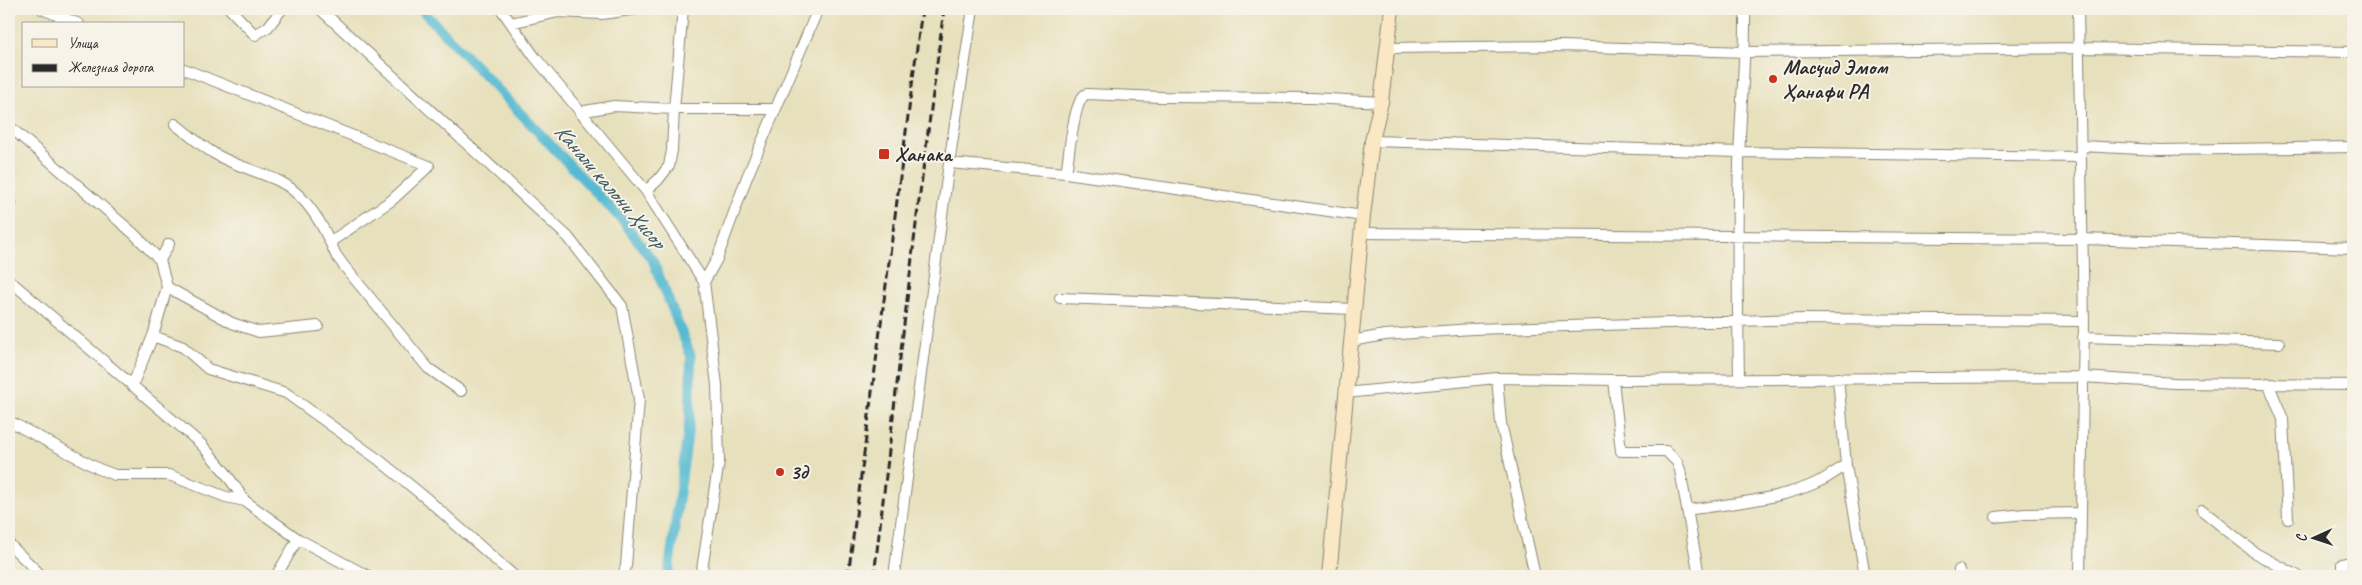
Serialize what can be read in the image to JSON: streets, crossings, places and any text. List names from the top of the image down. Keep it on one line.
{"water":["Канали калони Ҳисор"],"places":{"other":["Масҷид Эмом Ҳанафи РА","3д"],"transit":["Ханака"]},"legend":["Улица","Железная дорога"],"north":"left"}
